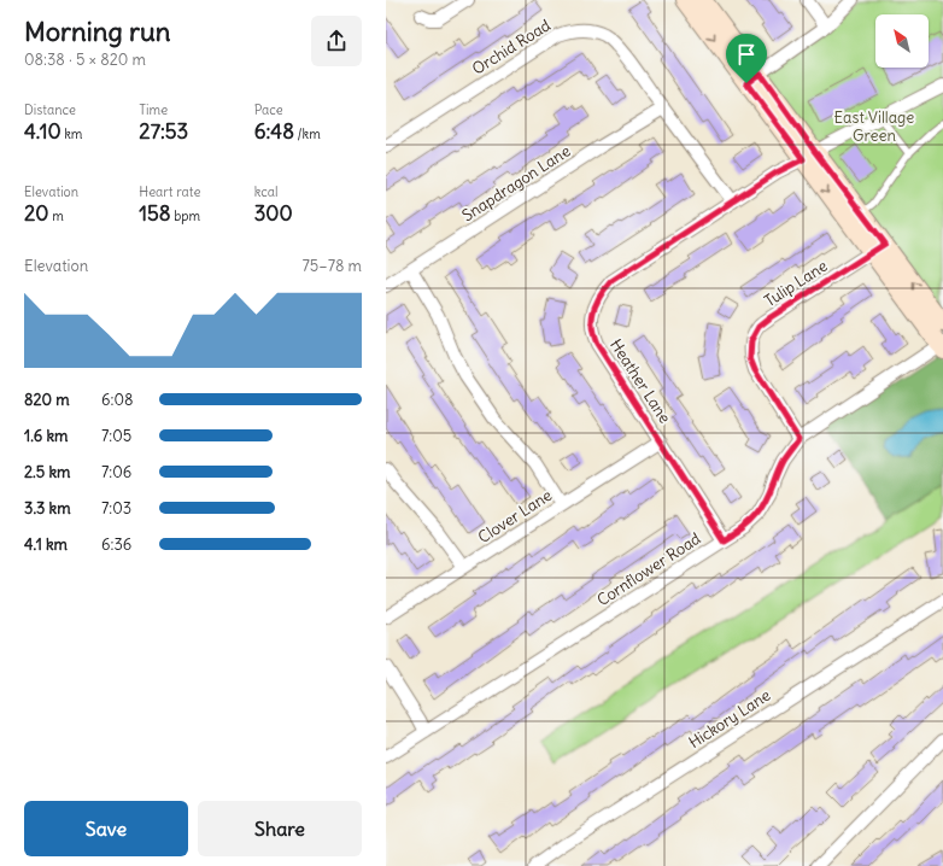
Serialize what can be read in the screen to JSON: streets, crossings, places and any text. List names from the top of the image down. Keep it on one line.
{"streets":{"street":["Orchid Road","Snapdragon Lane","Tulip Lane","Heather Lane","Clover Lane","Cornflower Road","Hickory Lane"]},"crossings":[["Orchid Road","Snapdragon Lane"],["Orchid Road","Heather Lane"],["Tulip Lane","Cornflower Road"],["Heather Lane","Clover Lane"],["Heather Lane","Cornflower Road"]],"parks":["East Village Green"],"north":"top left","page":{"heading":["Morning run","08:38 · 5 × 820 m"],"stats":[["Distance","4.10 km"],["Time","27:53"],["Pace","6:48 /km"],["Elevation","20 m"],["Heart rate","158 bpm"],["kcal","300"]],"chart":["Elevation","75–78 m"],"list":[{"name":"820 m","note":"6:08"},{"name":"1.6 km","note":"7:05"},{"name":"2.5 km","note":"7:06"},{"name":"3.3 km","note":"7:03"},{"name":"4.1 km","note":"6:36"}],"buttons":["Save","Share"]}}
